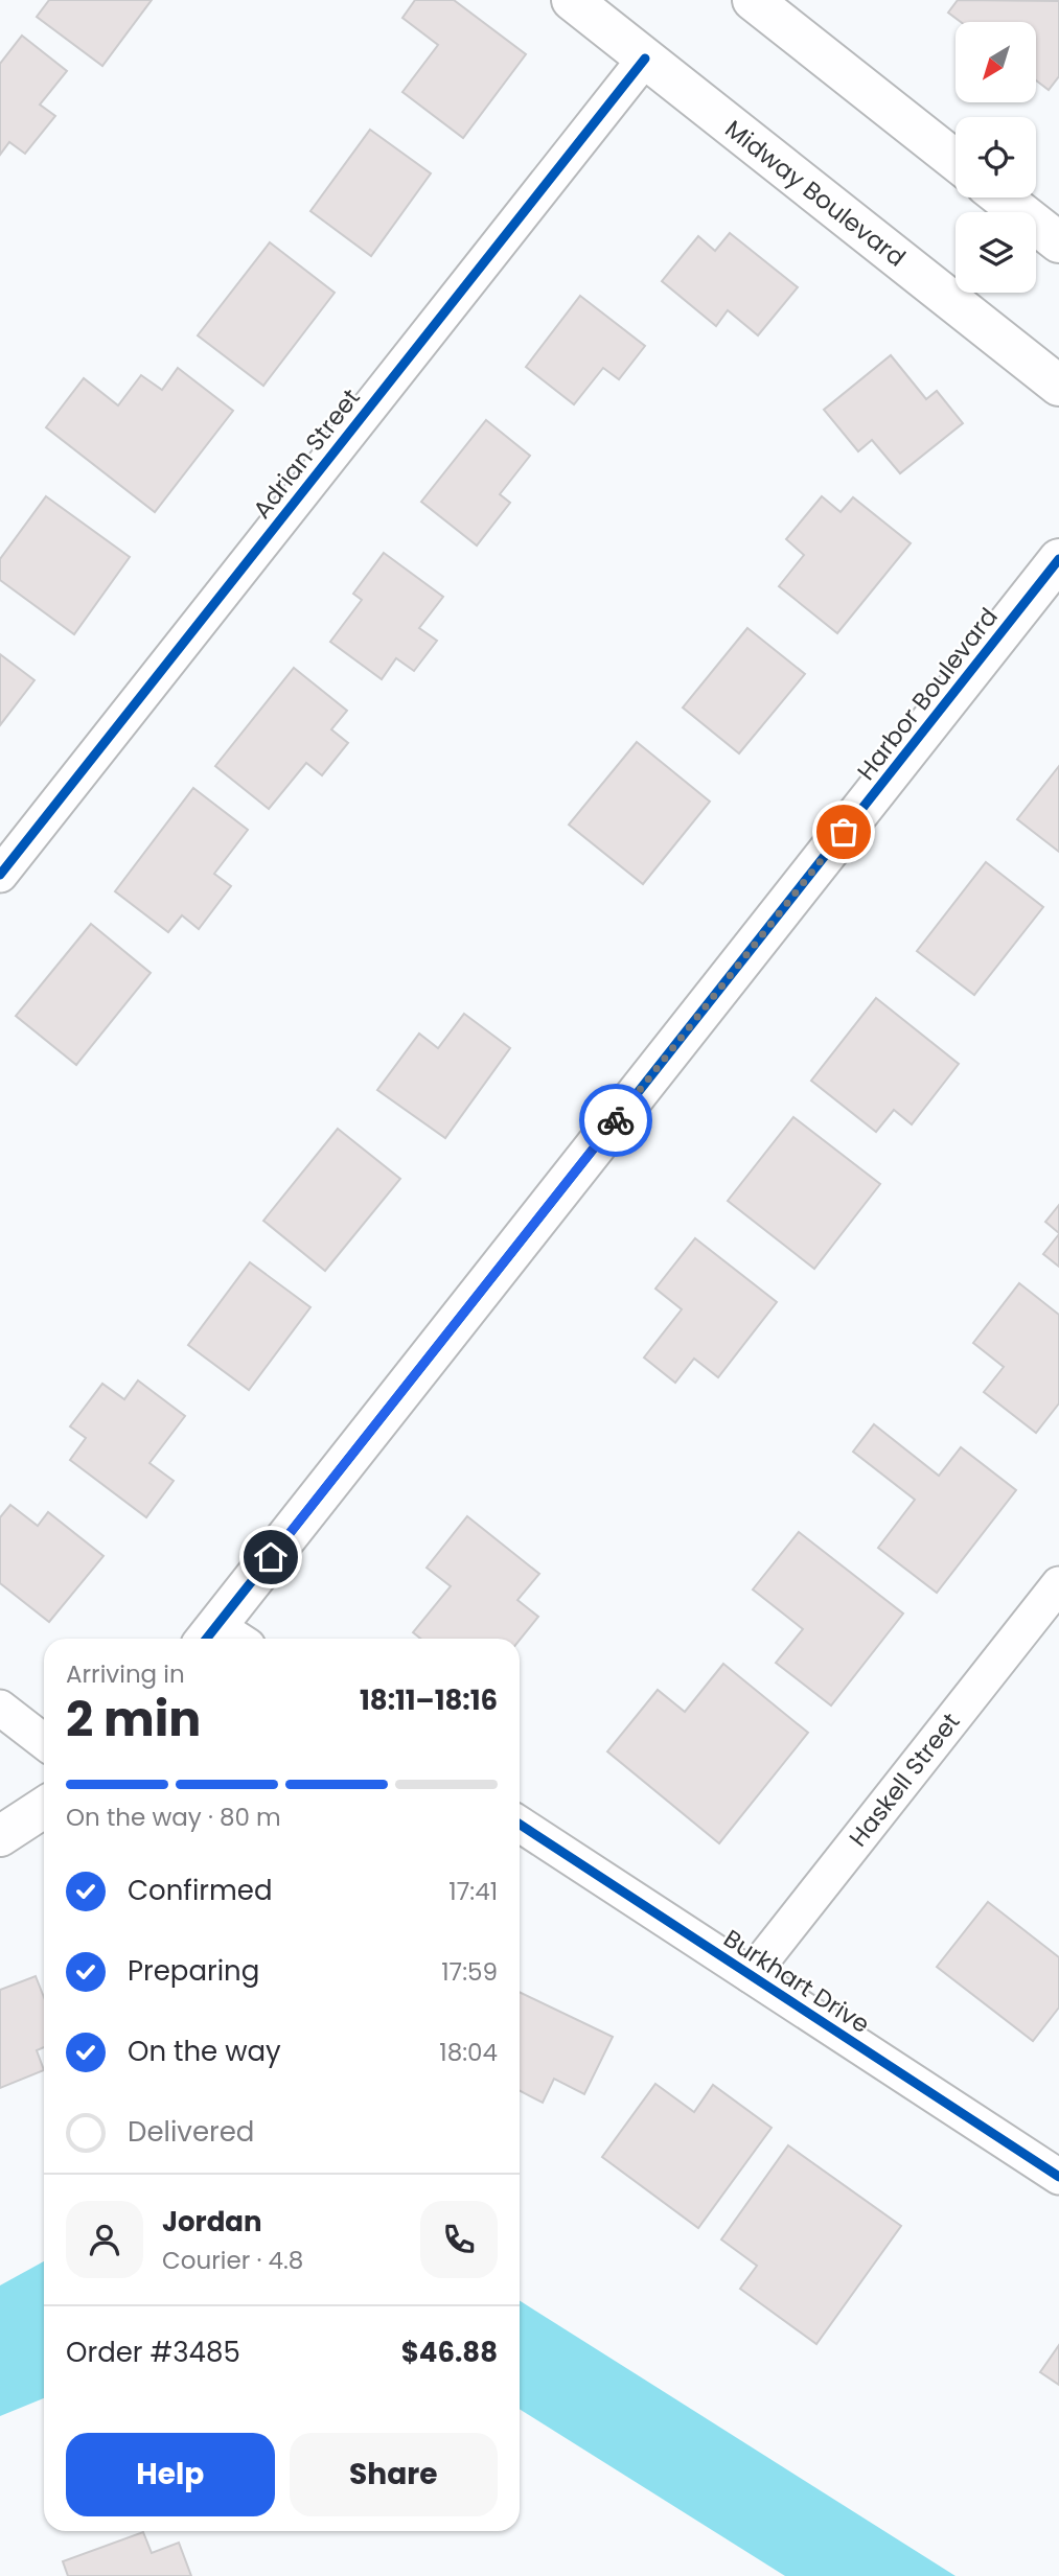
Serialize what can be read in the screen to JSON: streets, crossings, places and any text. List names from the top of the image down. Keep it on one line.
{"streets":{"street":["Midway Boulevard","Adrian Street","Harbor Boulevard","Haskell Street","Burkhart Drive"]},"crossings":[["Midway Boulevard","Adrian Street"],["Haskell Street","Burkhart Drive"]],"north":"bottom left","page":{"heading":["2 min","Arriving in","18:11–18:16"],"panel":["Jordan","Courier · 4.8","Order #3485","$46.88"],"bar":"On the way · 80 m","list":[["Confirmed","17:41"],["Preparing","17:59"],["On the way","18:04"],"Delivered"],"buttons":["Help","Share"]}}
